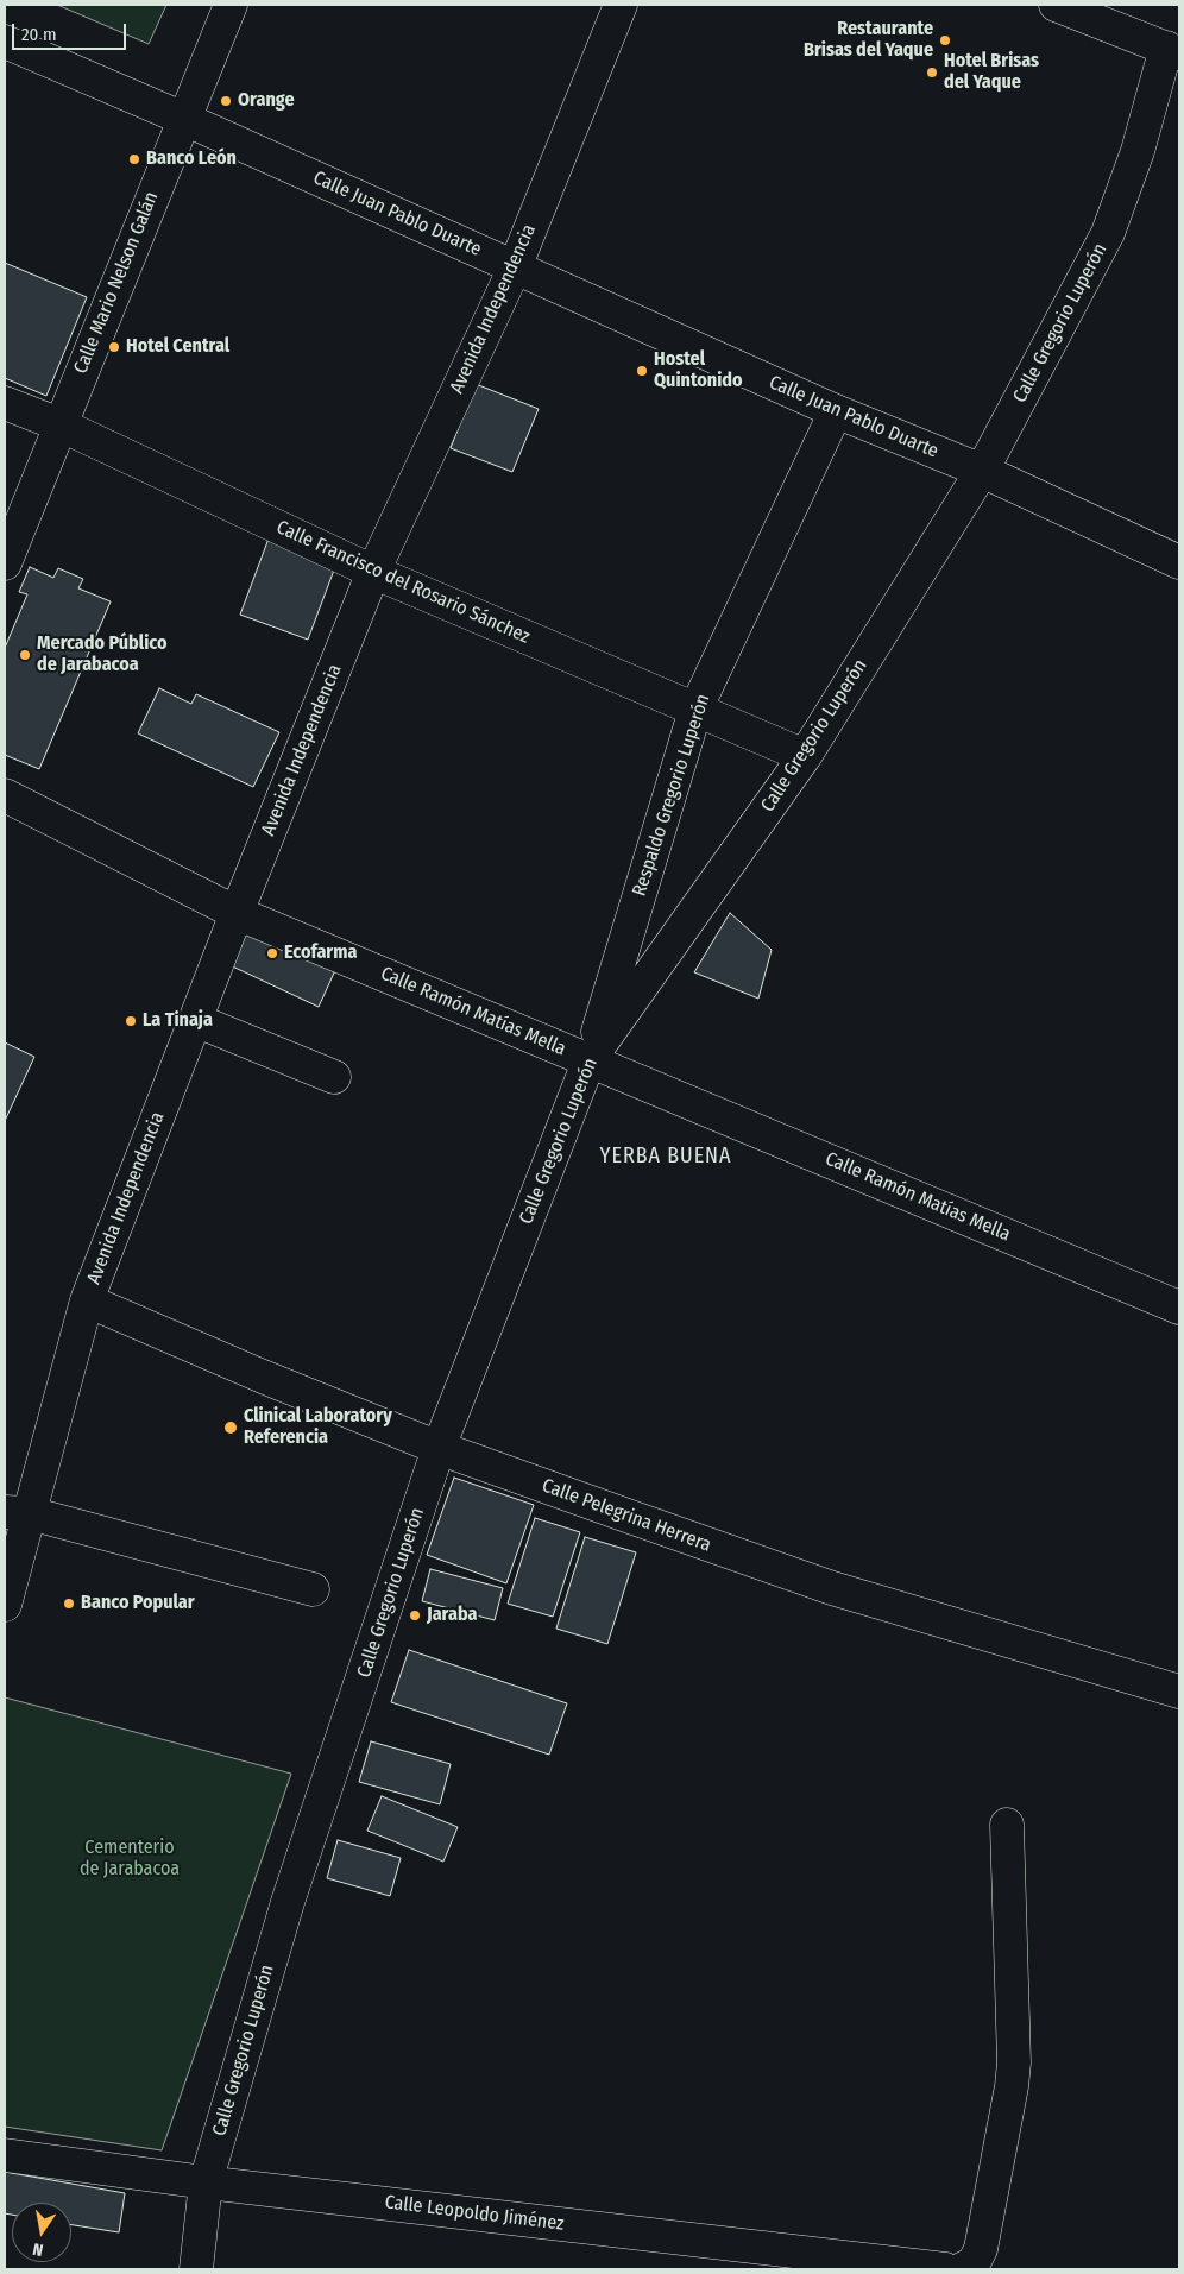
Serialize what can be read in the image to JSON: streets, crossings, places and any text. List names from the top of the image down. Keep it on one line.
{"streets":{"street":["Calle Juan Pablo Duarte","Calle Mario Nelson Galán","Avenida Independencia","Calle Gregorio Luperón","Calle Francisco del Rosario Sánchez","Respaldo Gregorio Luperón","Calle Ramón Matías Mella","Calle Pelegrina Herrera","Calle Leopoldo Jiménez"]},"crossings":[["Calle Juan Pablo Duarte","Calle Mario Nelson Galán"],["Calle Juan Pablo Duarte","Avenida Independencia"],["Calle Juan Pablo Duarte","Calle Gregorio Luperón"],["Calle Juan Pablo Duarte","Respaldo Gregorio Luperón"],["Calle Mario Nelson Galán","Calle Francisco del Rosario Sánchez"],["Avenida Independencia","Calle Francisco del Rosario Sánchez"],["Avenida Independencia","Calle Ramón Matías Mella"],["Avenida Independencia","Calle Pelegrina Herrera"],["Calle Gregorio Luperón","Calle Francisco del Rosario Sánchez"],["Calle Gregorio Luperón","Respaldo Gregorio Luperón"],["Calle Gregorio Luperón","Calle Ramón Matías Mella"],["Calle Gregorio Luperón","Calle Pelegrina Herrera"],["Calle Gregorio Luperón","Calle Leopoldo Jiménez"],["Calle Francisco del Rosario Sánchez","Respaldo Gregorio Luperón"],["Respaldo Gregorio Luperón","Calle Ramón Matías Mella"]],"districts":["YERBA BUENA"],"parks":["Cementerio de Jarabacoa"],"places":["Restaurante Brisas del Yaque","Hotel Brisas del Yaque","Orange","Banco León","Hotel Central","Hostel Quintonido","Mercado Público de Jarabacoa","Ecofarma","La Tinaja","Clinical Laboratory Referencia","Banco Popular","Jaraba"],"scale_bar":"20 m","north":"bottom"}
